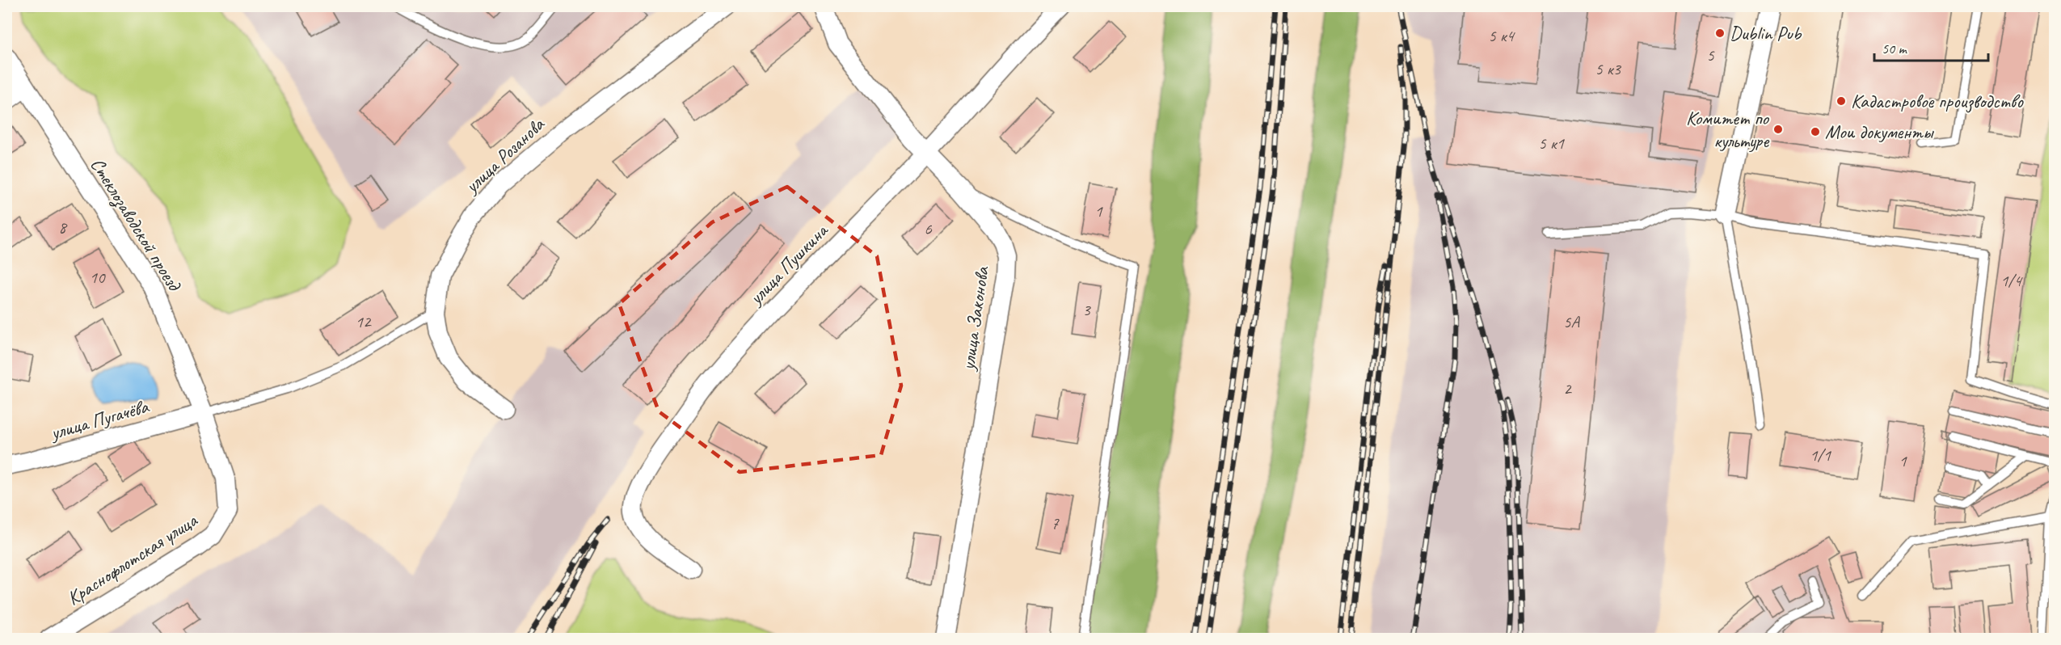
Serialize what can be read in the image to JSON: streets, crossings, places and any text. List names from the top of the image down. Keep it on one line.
{"streets":{"street":["улица Розанова","Стеклозаводской проезд","улица Пушкина","улица Законова","улица Пугачёва","Краснофлотская улица"]},"crossings":[["Стеклозаводской проезд","улица Пугачёва"],["Стеклозаводской проезд","Краснофлотская улица"],["улица Пушкина","улица Законова"]],"places":["Dublin Pub","Кадастровое производство","Комитет по культуре","Мои документы"],"house_numbers":["5 к4","5","5 к3","5 к1","1","8","6","10","1/4","3","12","5А","2","1/1","1","7"],"scale_bar":"50 m"}
